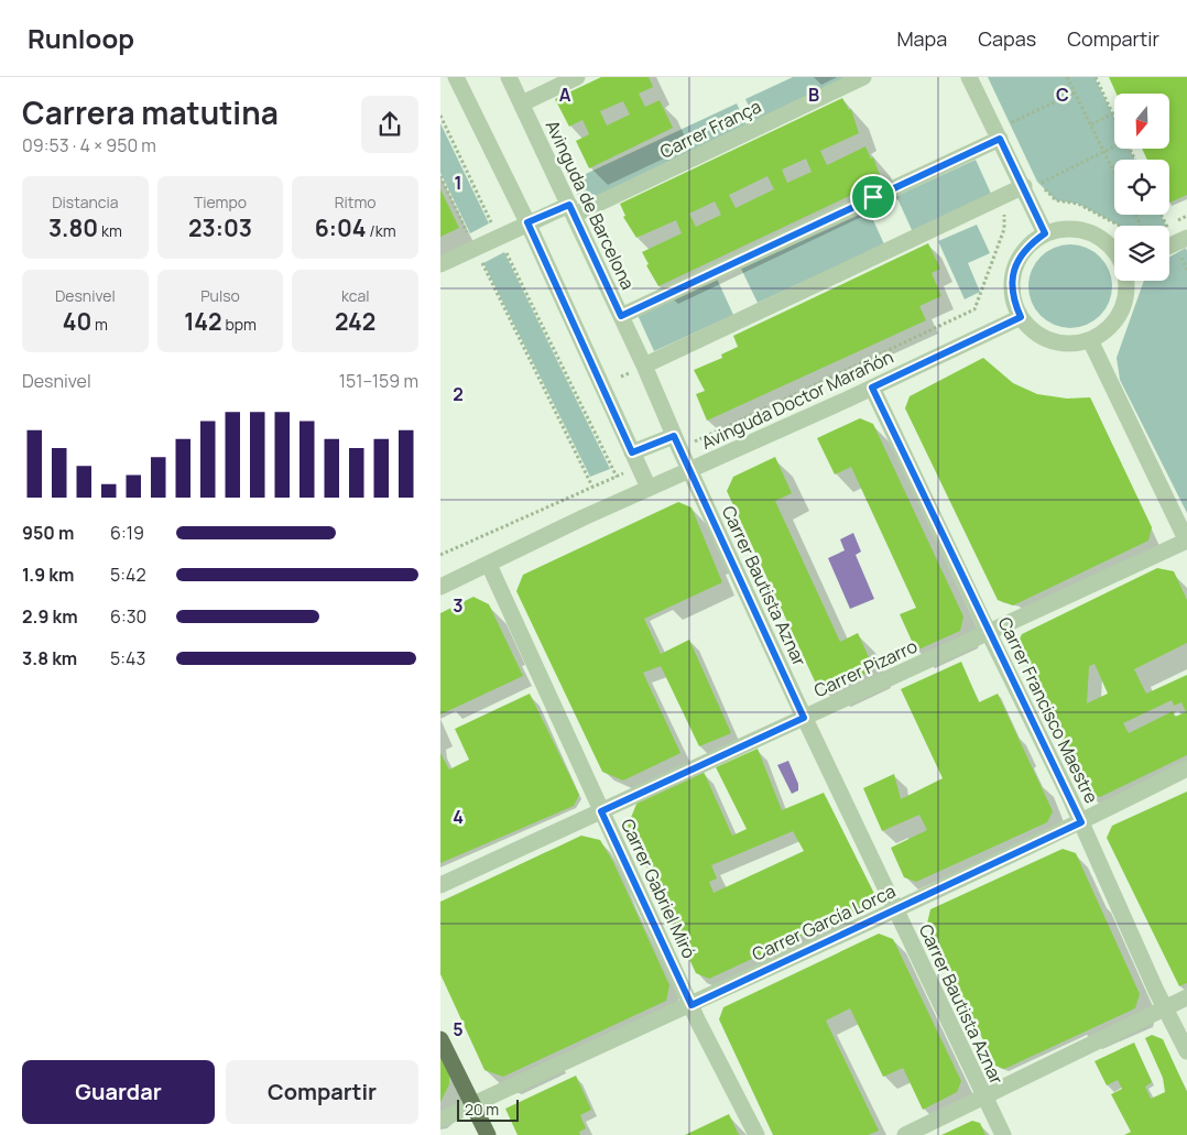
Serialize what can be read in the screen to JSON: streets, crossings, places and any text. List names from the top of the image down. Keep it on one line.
{"streets":{"street":["Carrer França","Avinguda de Barcelona","Avinguda Doctor Marañón","Carrer Bautista Aznar","Carrer Pizarro","Carrer Francisco Maestre","Carrer Gabriel Miró","Carrer García Lorca"]},"crossings":[["Carrer França","Avinguda de Barcelona"],["Avinguda de Barcelona","Avinguda Doctor Marañón"],["Avinguda de Barcelona","Carrer Bautista Aznar"],["Avinguda Doctor Marañón","Carrer Bautista Aznar"],["Avinguda Doctor Marañón","Carrer Francisco Maestre"],["Avinguda Doctor Marañón","Carrer Gabriel Miró"],["Carrer Bautista Aznar","Carrer Pizarro"],["Carrer Bautista Aznar","Carrer García Lorca"],["Carrer Pizarro","Carrer Francisco Maestre"],["Carrer Pizarro","Carrer Gabriel Miró"],["Carrer Francisco Maestre","Carrer García Lorca"],["Carrer Gabriel Miró","Carrer García Lorca"]],"scale_bar":"20 m","north":"bottom","page":{"header":"Runloop","nav":["Mapa","Capas","Compartir"],"heading":["Carrera matutina","09:53 · 4 × 950 m"],"stats":[["Distancia","3.80 km"],["Tiempo","23:03"],["Ritmo","6:04 /km"],["Desnivel","40 m"],["Pulso","142 bpm"],["kcal","242"]],"chart":["Desnivel","151–159 m"],"list":[{"name":"950 m","note":"6:19"},{"name":"1.9 km","note":"5:42"},{"name":"2.9 km","note":"6:30"},{"name":"3.8 km","note":"5:43"}],"buttons":["Guardar","Compartir"],"scale":"20 m"},"grid":{"columns":["A","B","C"],"rows":["1","2","3","4","5"]}}
